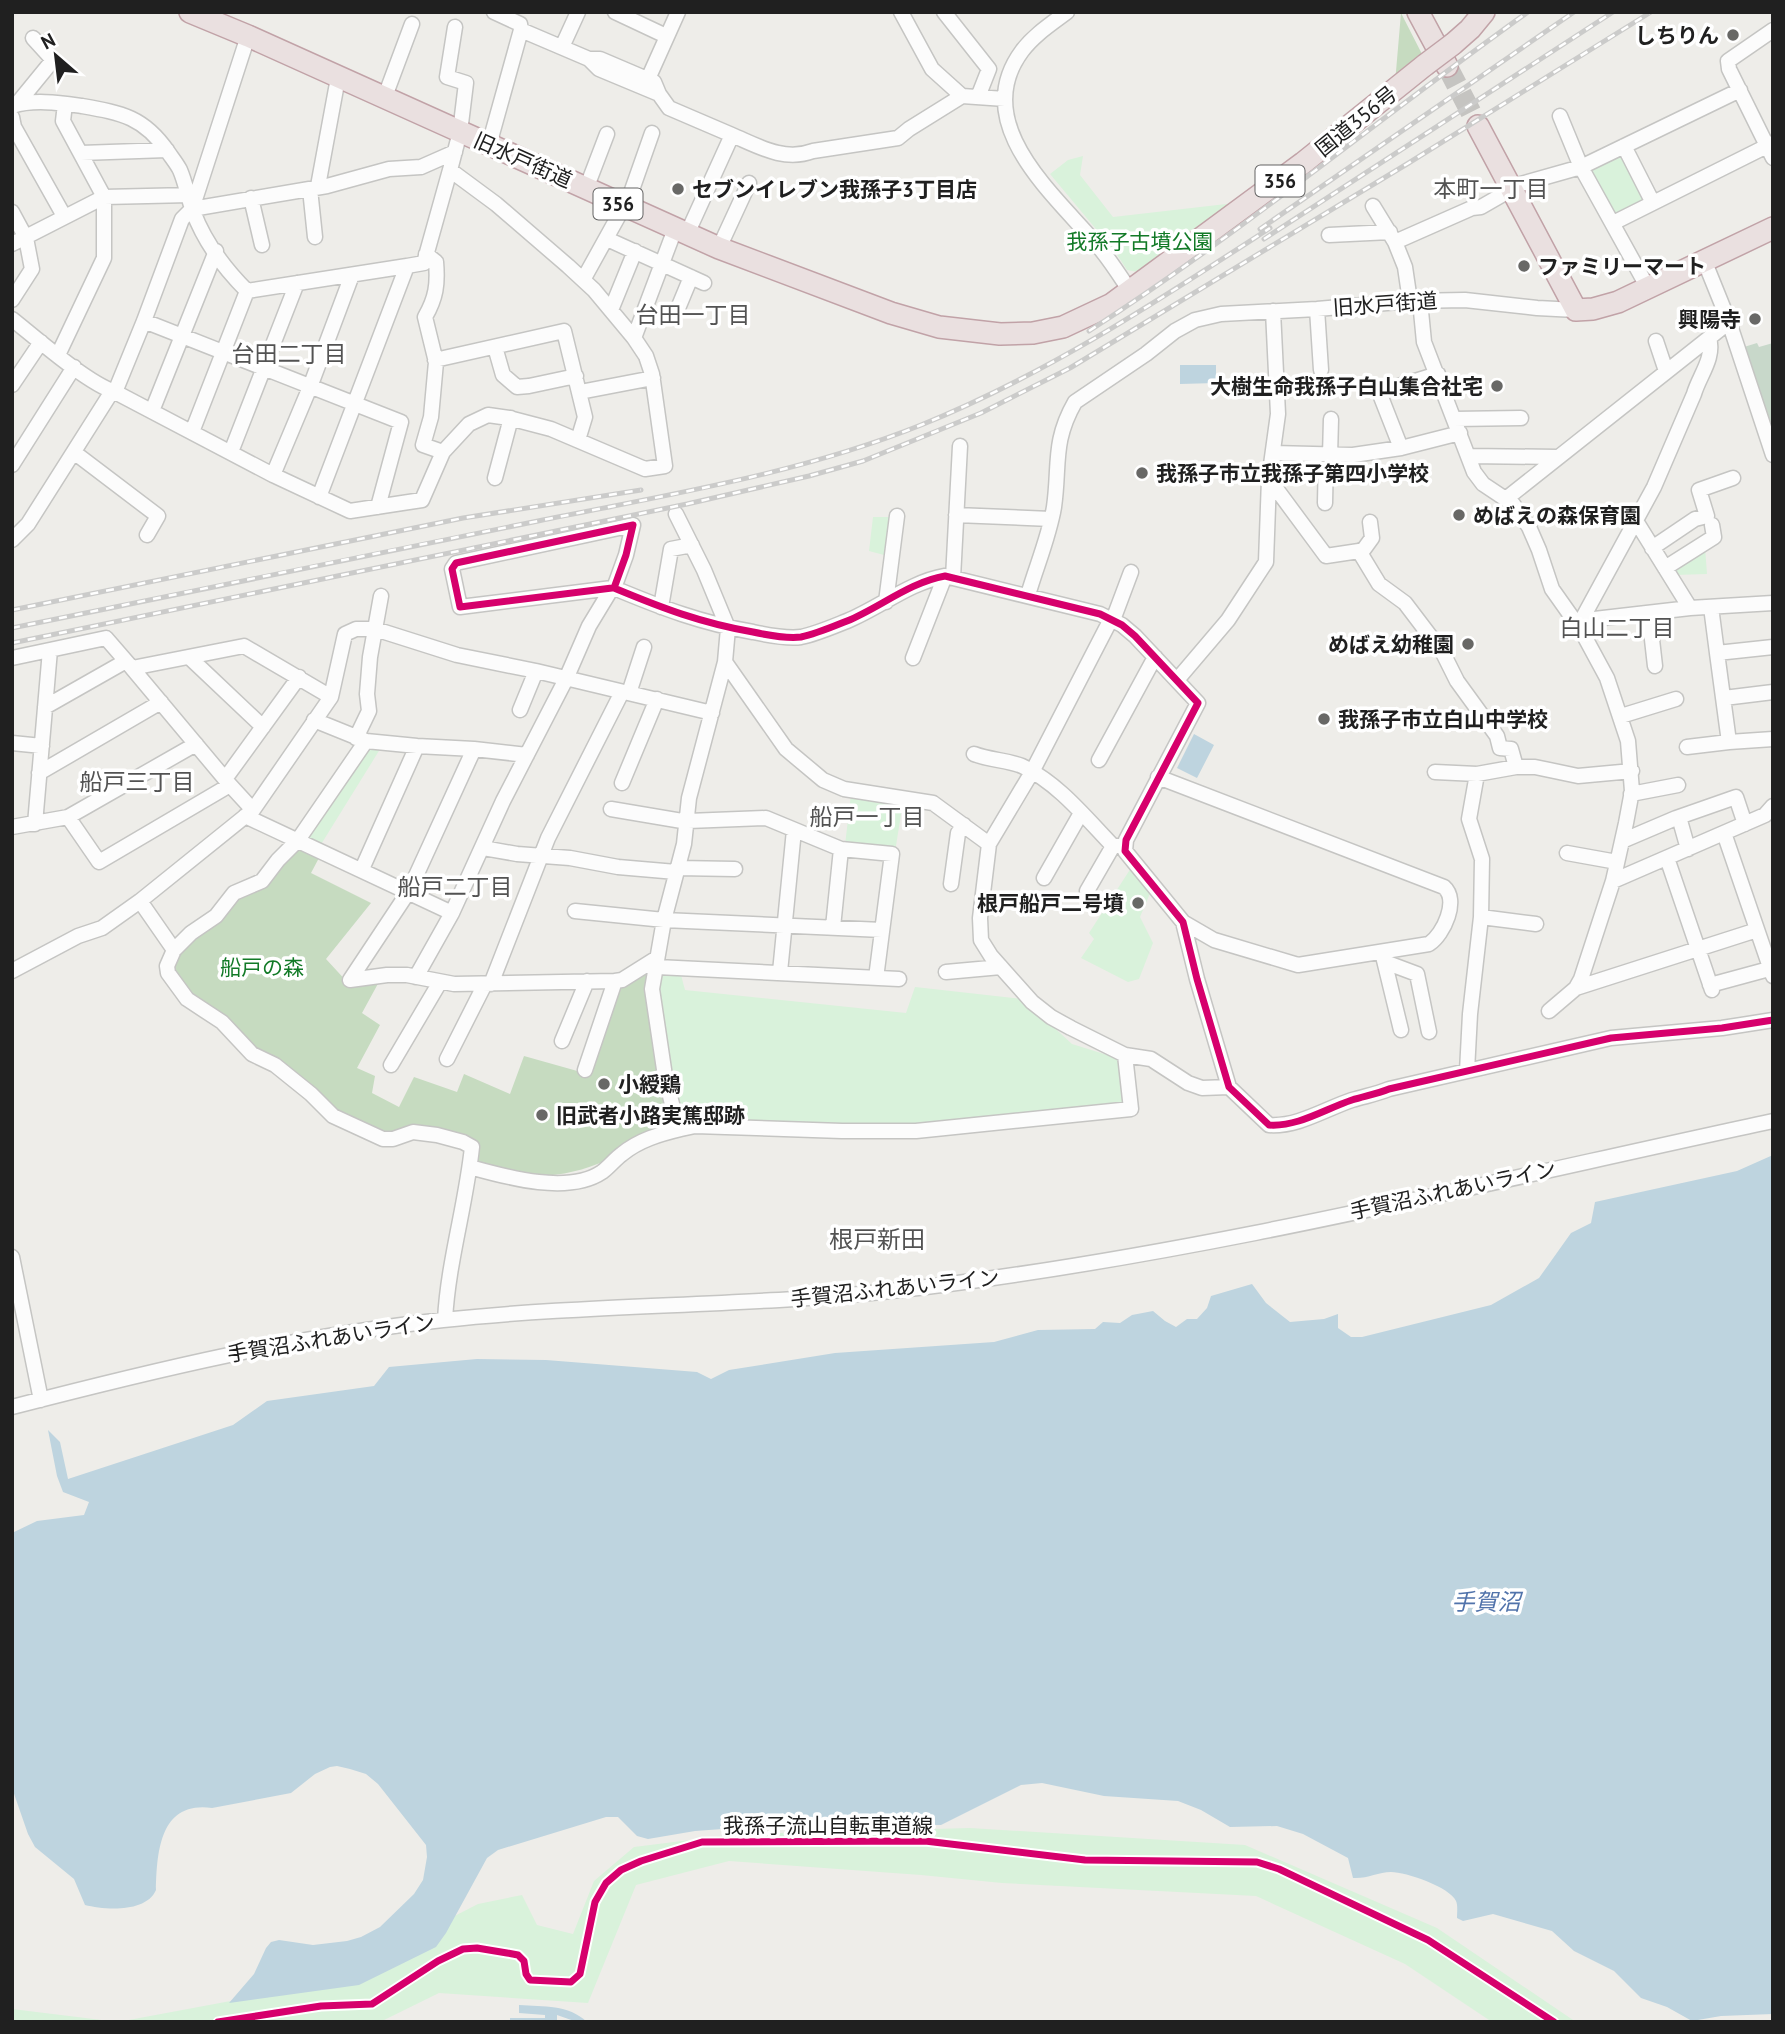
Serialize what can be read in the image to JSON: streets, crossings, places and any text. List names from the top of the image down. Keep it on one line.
{"streets":{"highway":["国道356号","旧水戸街道","356"],"street":["手賀沼ふれあいライン"],"cycle path":["我孫子流山自転車道線"]},"crossings":[["国道356号","旧水戸街道"]],"districts":["本町一丁目","台田一丁目","台田二丁目","白山二丁目","船戸三丁目","船戸一丁目","船戸二丁目","根戸新田"],"water":["手賀沼"],"parks":["我孫子古墳公園","船戸の森"],"places":["しちりん","セブンイレブン我孫子3丁目店","ファミリーマート","興陽寺","大樹生命我孫子白山集合社宅","我孫子市立我孫子第四小学校","めばえの森保育園","めばえ幼稚園","我孫子市立白山中学校","根戸船戸二号墳","小綬鶏","旧武者小路実篤邸跡"],"north":"top left"}
